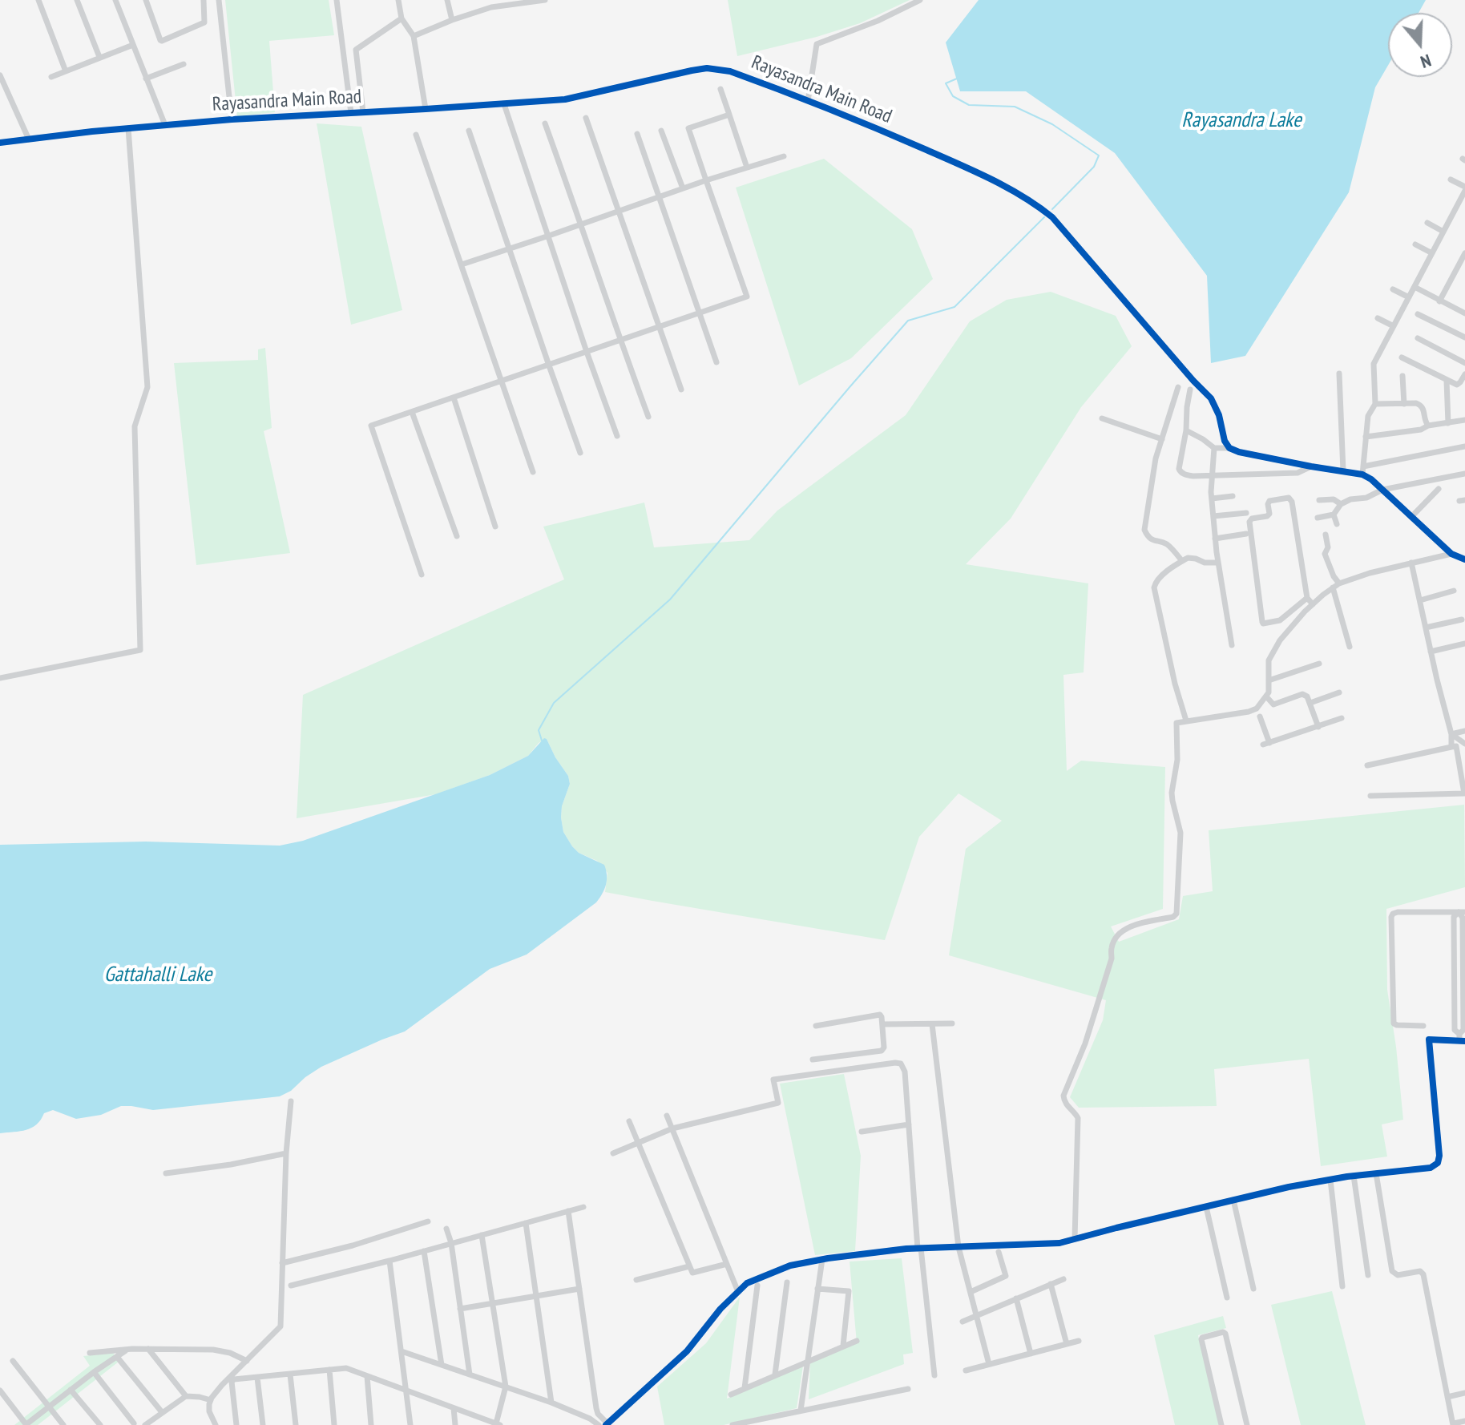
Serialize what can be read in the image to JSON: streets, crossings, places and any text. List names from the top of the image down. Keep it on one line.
{"streets":{"street":["Rayasandra Main Road"]},"water":["Rayasandra Lake","Gattahalli Lake"],"north":"bottom"}
